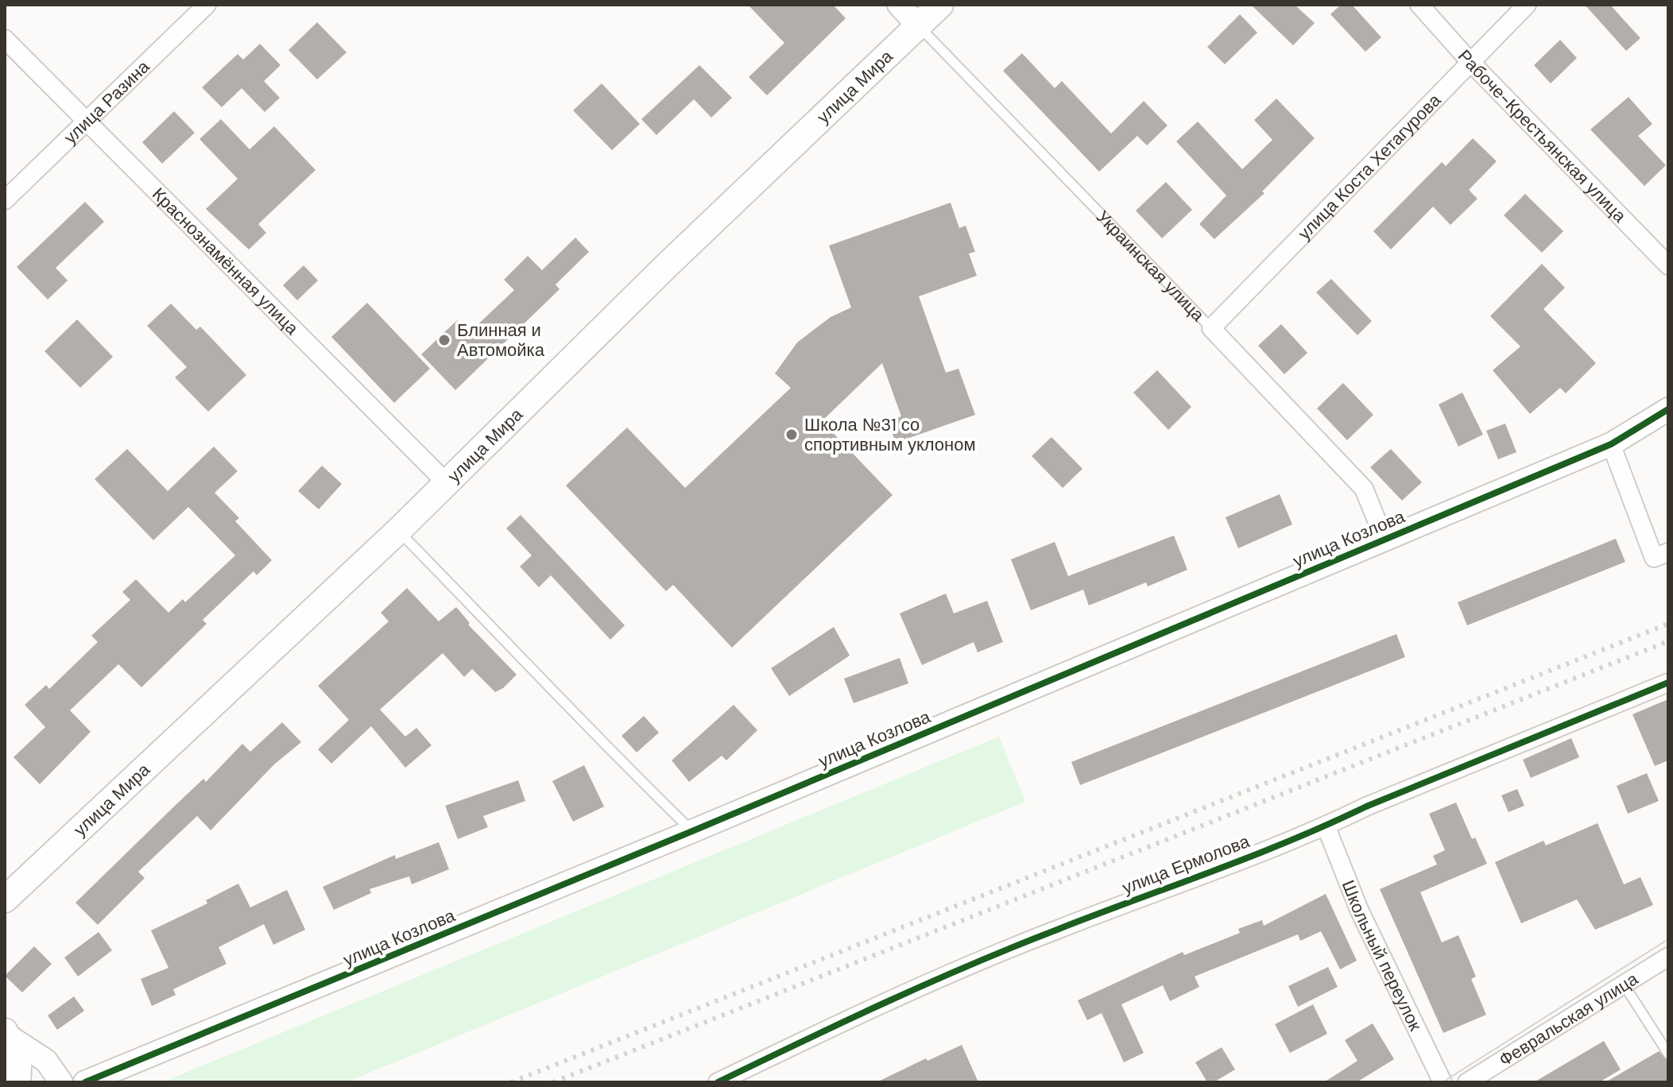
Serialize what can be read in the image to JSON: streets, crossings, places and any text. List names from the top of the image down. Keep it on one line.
{"streets":{"main road":["улица Мира"],"street":["улица Разина","Рабоче-Крестьянская улица","улица Коста Хетагурова","Краснознамённая улица","Украинская улица","улица Козлова","улица Ермолова","Школьный переулок","Февральская улица"]},"crossings":[["улица Мира","Краснознамённая улица"],["улица Мира","Украинская улица"],["улица Разина","Краснознамённая улица"],["Рабоче-Крестьянская улица","улица Коста Хетагурова"],["улица Коста Хетагурова","Украинская улица"],["Украинская улица","улица Козлова"],["улица Ермолова","Школьный переулок"]],"places":["Блинная и Автомойка","Школа №31 со спортивным уклоном"]}
